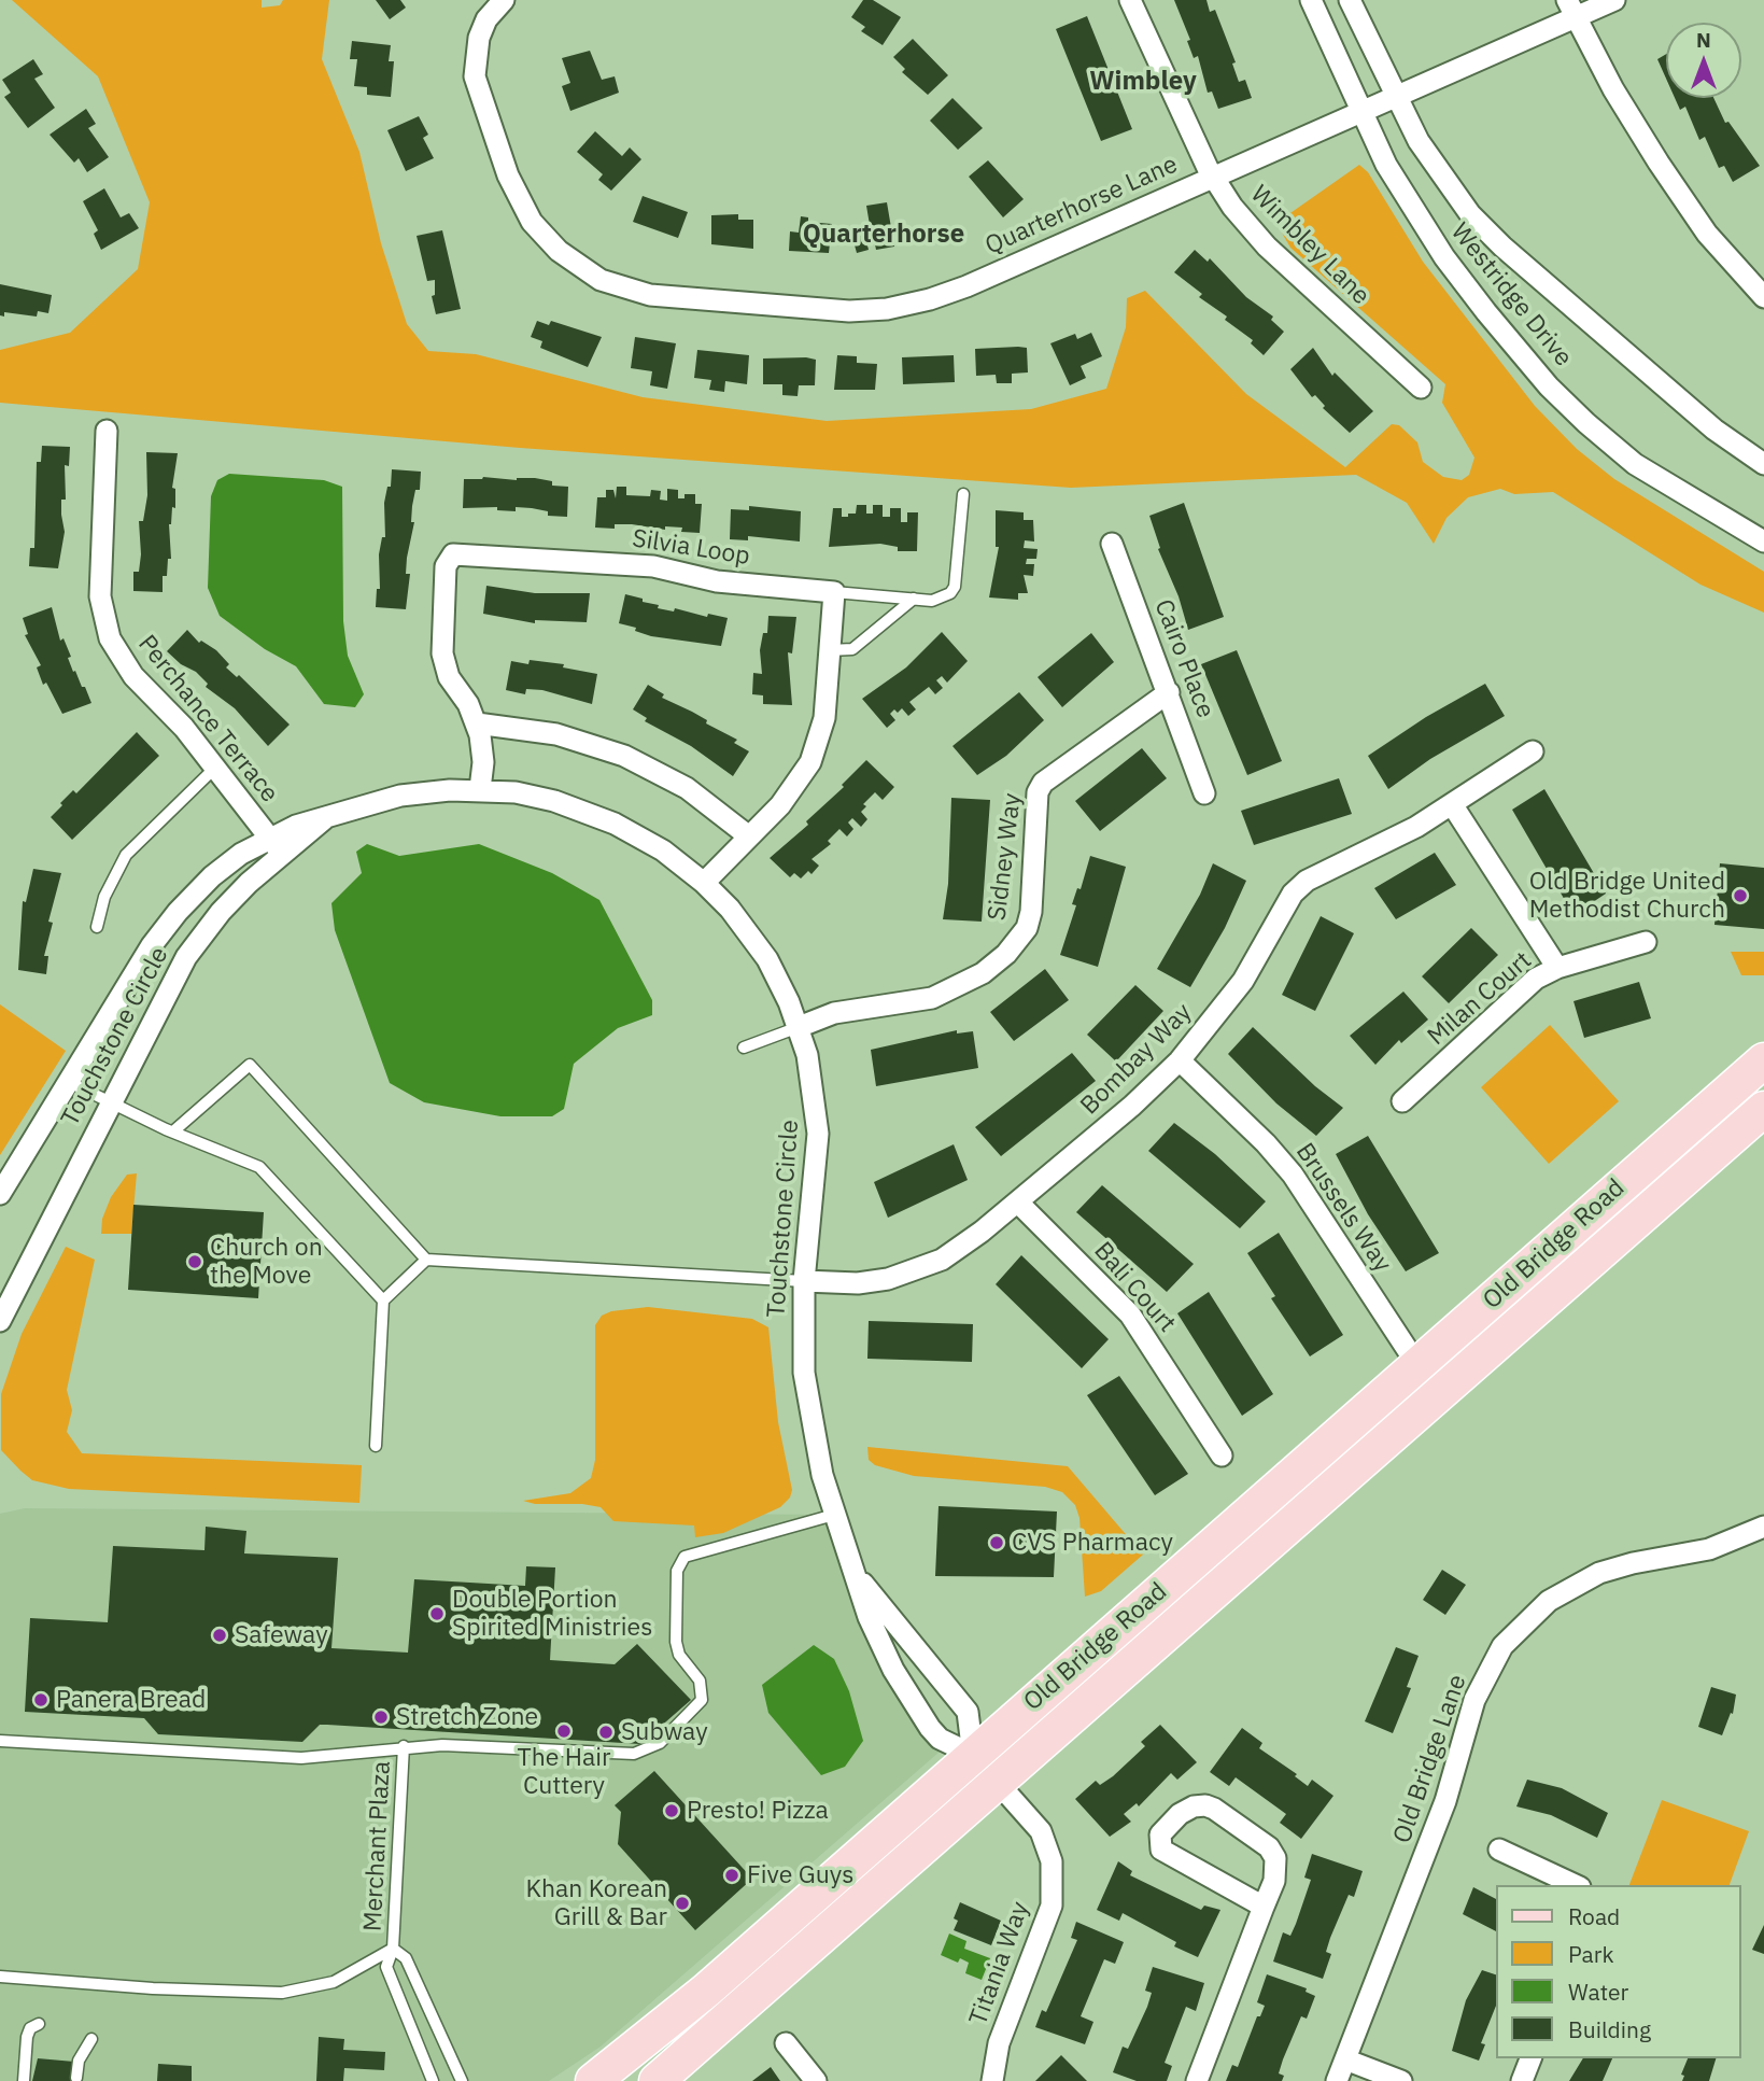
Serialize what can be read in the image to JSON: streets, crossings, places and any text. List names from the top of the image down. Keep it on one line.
{"streets":{"main road":["Old Bridge Road"],"street":["Quarterhorse Lane","Wimbley Lane","Westridge Drive","Silvia Loop","Cairo Place","Perchance Terrace","Sidney Way","Milan Court","Touchstone Circle","Bombay Way","Brussels Way","Bali Court","Old Bridge Lane","Titania Way"],"lane":["Merchant Plaza"]},"crossings":[["Quarterhorse Lane","Wimbley Lane"],["Quarterhorse Lane","Westridge Drive"],["Silvia Loop","Touchstone Circle"],["Cairo Place","Sidney Way"],["Perchance Terrace","Touchstone Circle"],["Sidney Way","Touchstone Circle"],["Touchstone Circle","Bombay Way"],["Touchstone Circle","Old Bridge Road"],["Touchstone Circle","Merchant Plaza"],["Touchstone Circle","Titania Way"],["Bombay Way","Brussels Way"],["Bombay Way","Bali Court"],["Brussels Way","Old Bridge Road"],["Old Bridge Road","Titania Way"]],"districts":["Wimbley","Quarterhorse"],"places":["Old Bridge United Methodist Church","Church on the Move","CVS Pharmacy","Double Portion Spirited Ministries","Safeway","Panera Bread","Stretch Zone","The Hair Cuttery","Subway","Presto! Pizza","Five Guys","Khan Korean Grill & Bar"],"legend":["Road","Park","Water","Building"],"north":"top"}
